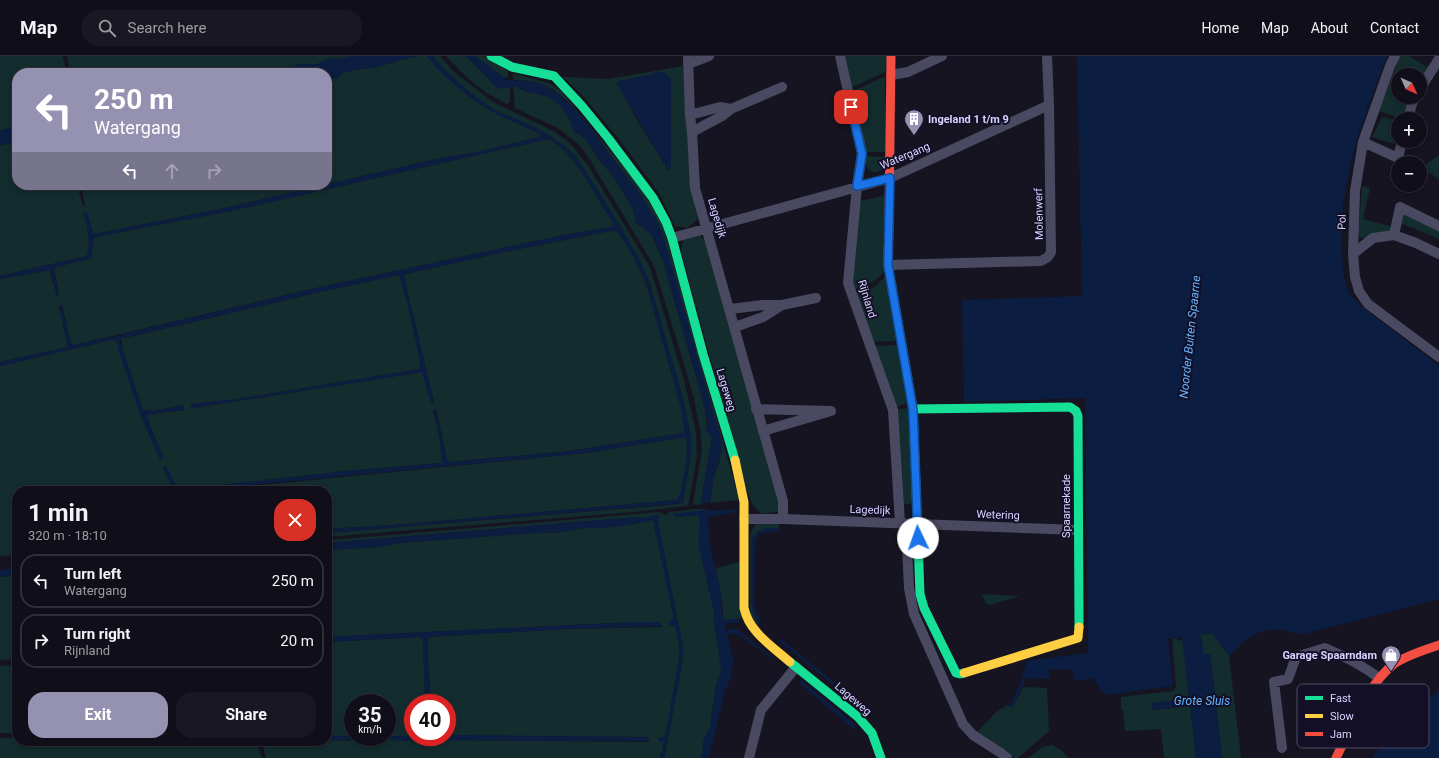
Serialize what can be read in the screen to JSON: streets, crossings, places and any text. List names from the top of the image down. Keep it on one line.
{"streets":{"street":["Watergang","Molenwerf","Lagedijk","Pol","Rijnland","Lageweg","Spaarnekade","Wetering"]},"crossings":[["Watergang","Molenwerf"],["Watergang","Lagedijk"],["Watergang","Rijnland"],["Watergang","Lageweg"],["Lagedijk","Rijnland"],["Lagedijk","Lageweg"],["Lagedijk","Spaarnekade"],["Lagedijk","Wetering"],["Spaarnekade","Wetering"]],"water":["Noorder Buiten Spaarne","Grote Sluis"],"places":{"building":["Ingeland 1 t/m 9"],"shop":["Garage Spaarndam"]},"legend":["Fast","Slow","Jam"],"north":"bottom right","page":{"header":"Map","search":"Search here","nav":["Home","Map","About","Contact"],"map_buttons":["+","−"],"turn":["250 m","Watergang"],"heading":["1 min","320 m · 18:10"],"list":[{"name":"Turn left","note":"Watergang","value":"250 m"},{"name":"Turn right","note":"Rijnland","value":"20 m"}],"buttons":["Exit","Share"],"speed":"35 km/h","limit":"40"}}
